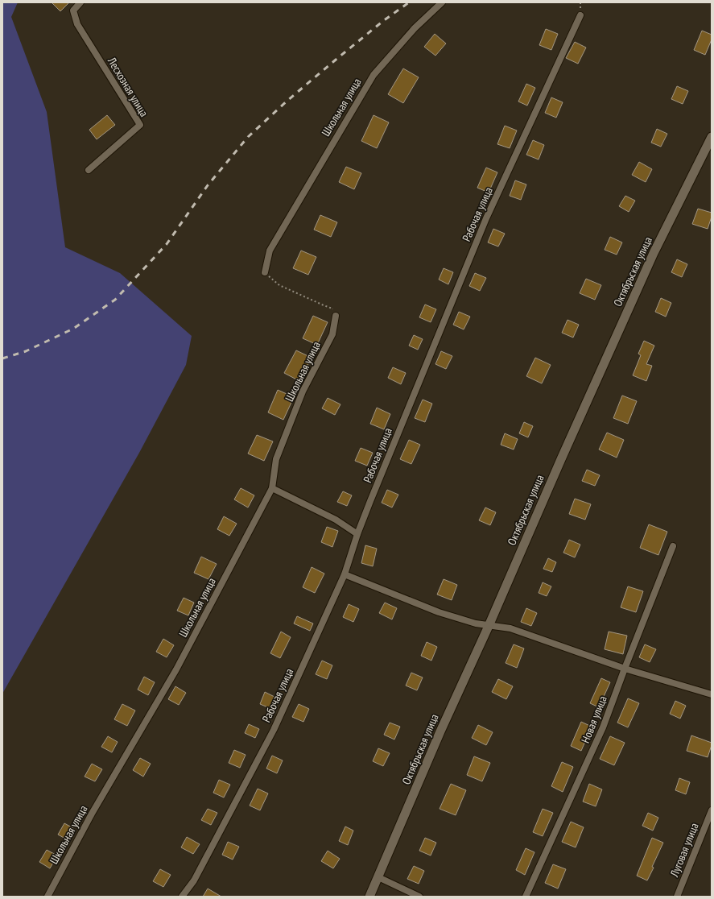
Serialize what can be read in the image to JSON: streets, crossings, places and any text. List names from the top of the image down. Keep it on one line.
{"streets":{"street":["Лесхозная улица","Школьная улица","Рабочая улица","Октябрьская улица","Новая улица","Луговая улица"]}}
